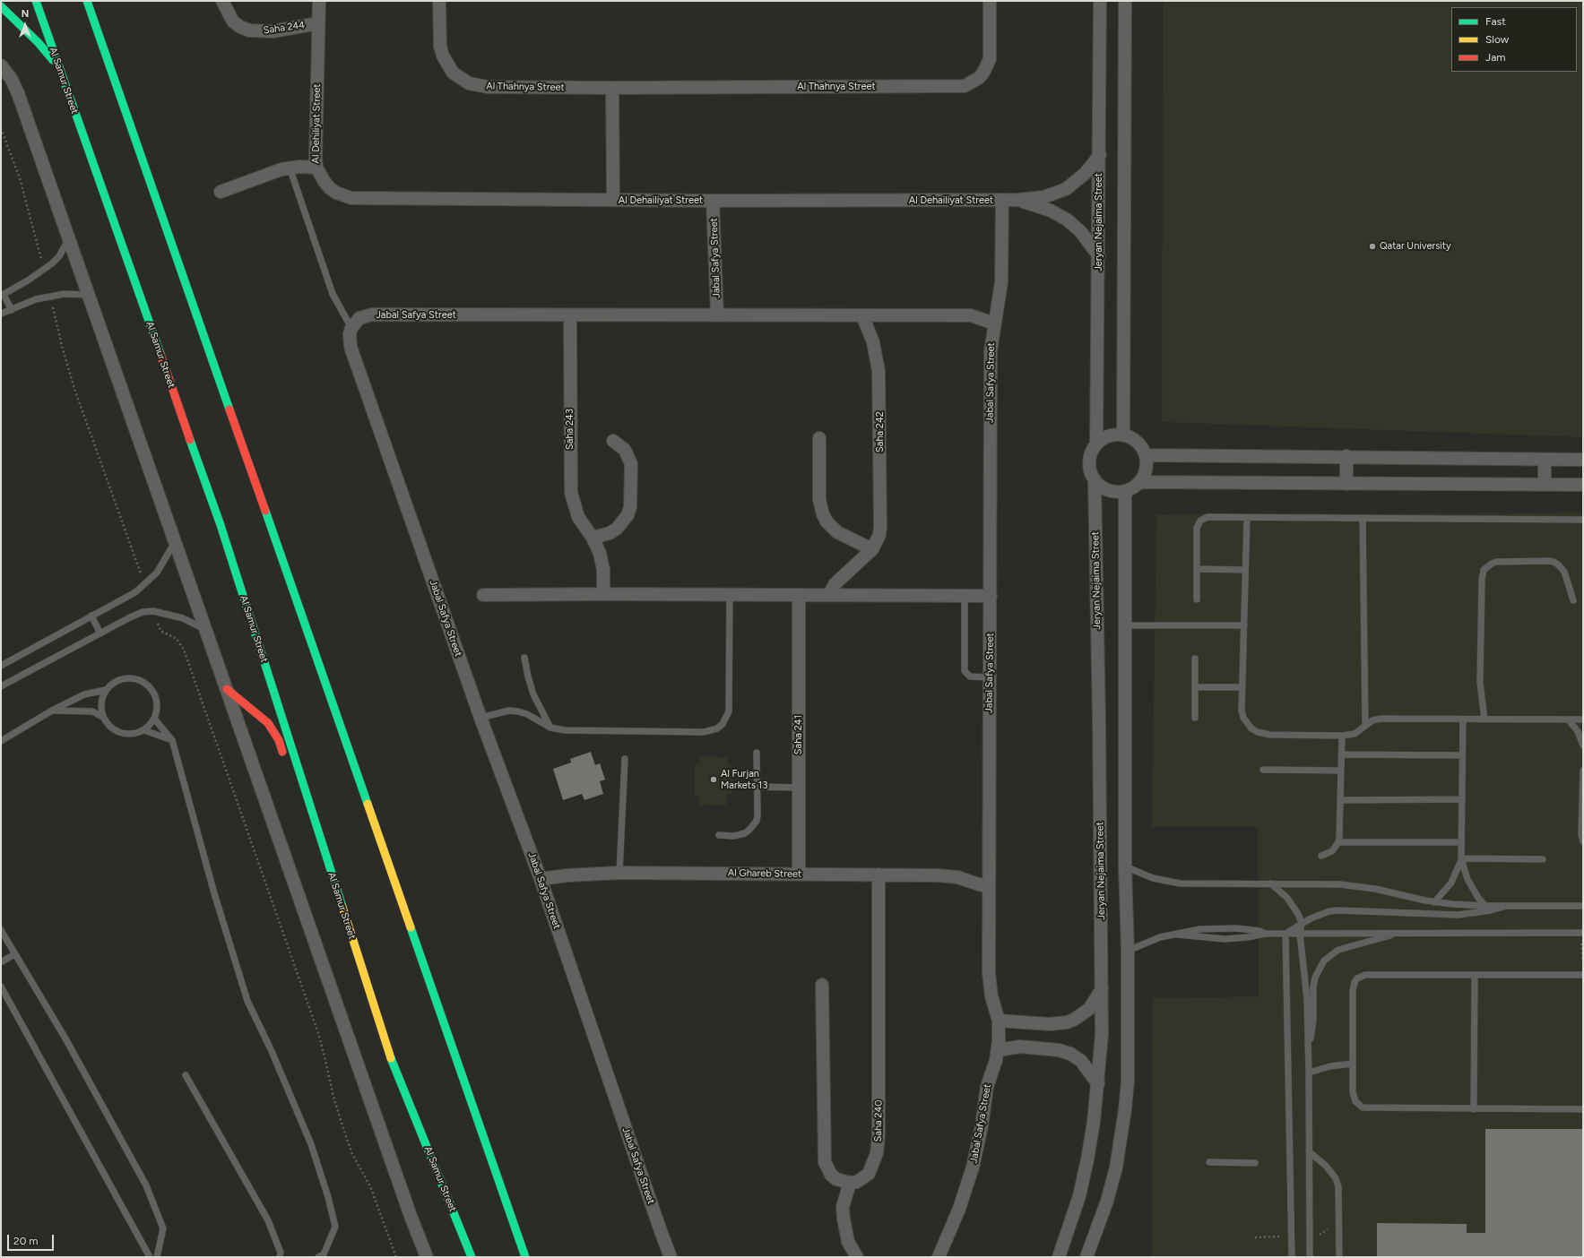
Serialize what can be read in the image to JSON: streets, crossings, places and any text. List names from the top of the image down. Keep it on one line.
{"streets":{"main road":["Al Samur Street"],"street":["Saha 244","Al Thahnya Street","Al Dehiliyat Street","Al Dehailiyat Street","Jeryan Nejaima Street","Jabal Safya Street","Saha 243","Saha 242","Saha 241","Al Ghareb Street","Saha 240"]},"crossings":[["Saha 244","Al Dehiliyat Street"],["Al Dehiliyat Street","Al Dehailiyat Street"],["Al Dehailiyat Street","Jeryan Nejaima Street"],["Al Dehailiyat Street","Jabal Safya Street"],["Jabal Safya Street","Saha 243"],["Jabal Safya Street","Saha 242"],["Jabal Safya Street","Al Ghareb Street"],["Saha 241","Al Ghareb Street"],["Al Ghareb Street","Saha 240"]],"places":["Qatar University","Al Furjan Markets 13"],"legend":["Fast","Slow","Jam"],"scale_bar":"20 m","north":"top"}
